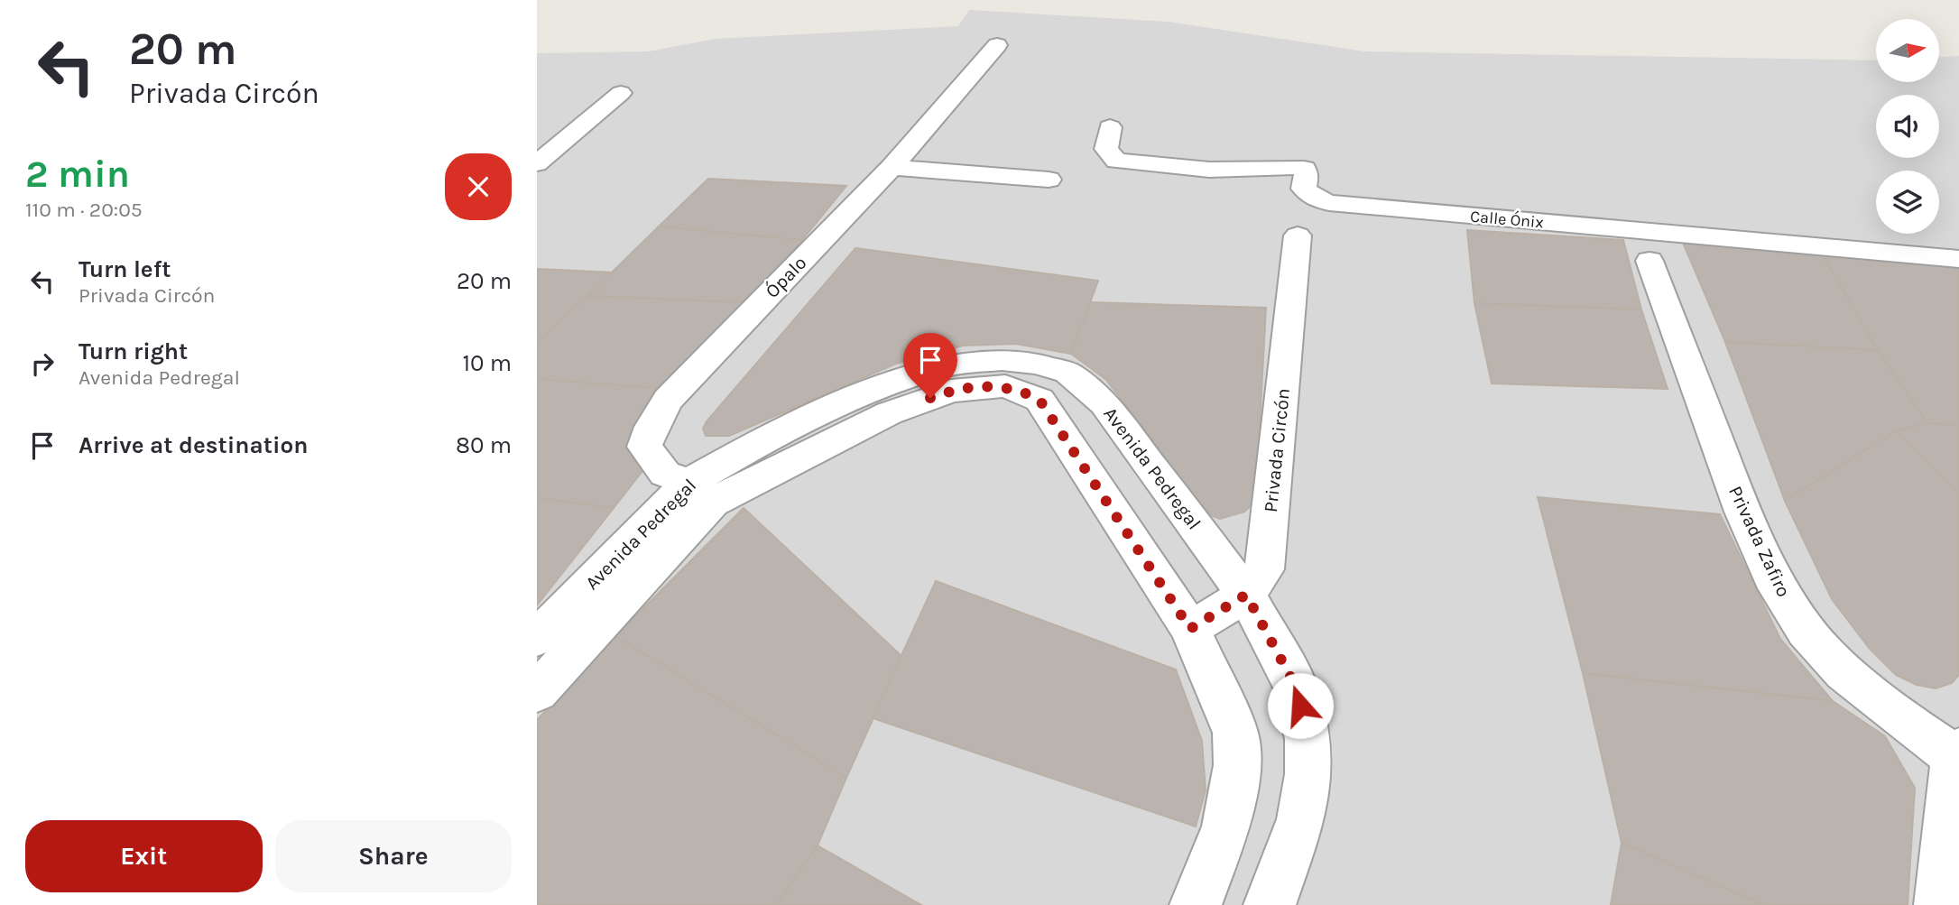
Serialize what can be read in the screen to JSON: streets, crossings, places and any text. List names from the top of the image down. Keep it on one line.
{"streets":{"street":["Calle Ónix","Ópalo","Privada Circón","Avenida Pedregal","Privada Zafiro"]},"crossings":[["Ópalo","Avenida Pedregal"],["Privada Circón","Avenida Pedregal"]],"north":"right","page":{"turn":["20 m","Privada Circón"],"heading":["2 min","110 m · 20:05"],"list":[{"name":"Turn left","note":"Privada Circón","value":"20 m"},{"name":"Turn right","note":"Avenida Pedregal","value":"10 m"},{"name":"Arrive at destination","value":"80 m"}],"buttons":["Exit","Share"]}}
